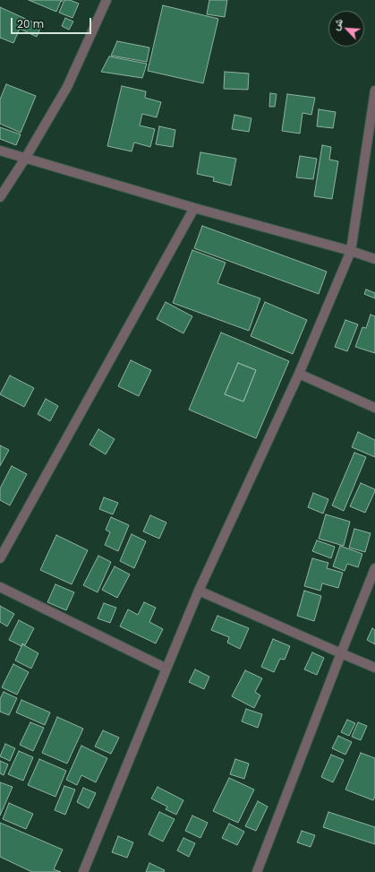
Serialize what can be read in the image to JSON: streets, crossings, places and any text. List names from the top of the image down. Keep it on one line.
{"scale_bar":"20 m","north":"top left"}
